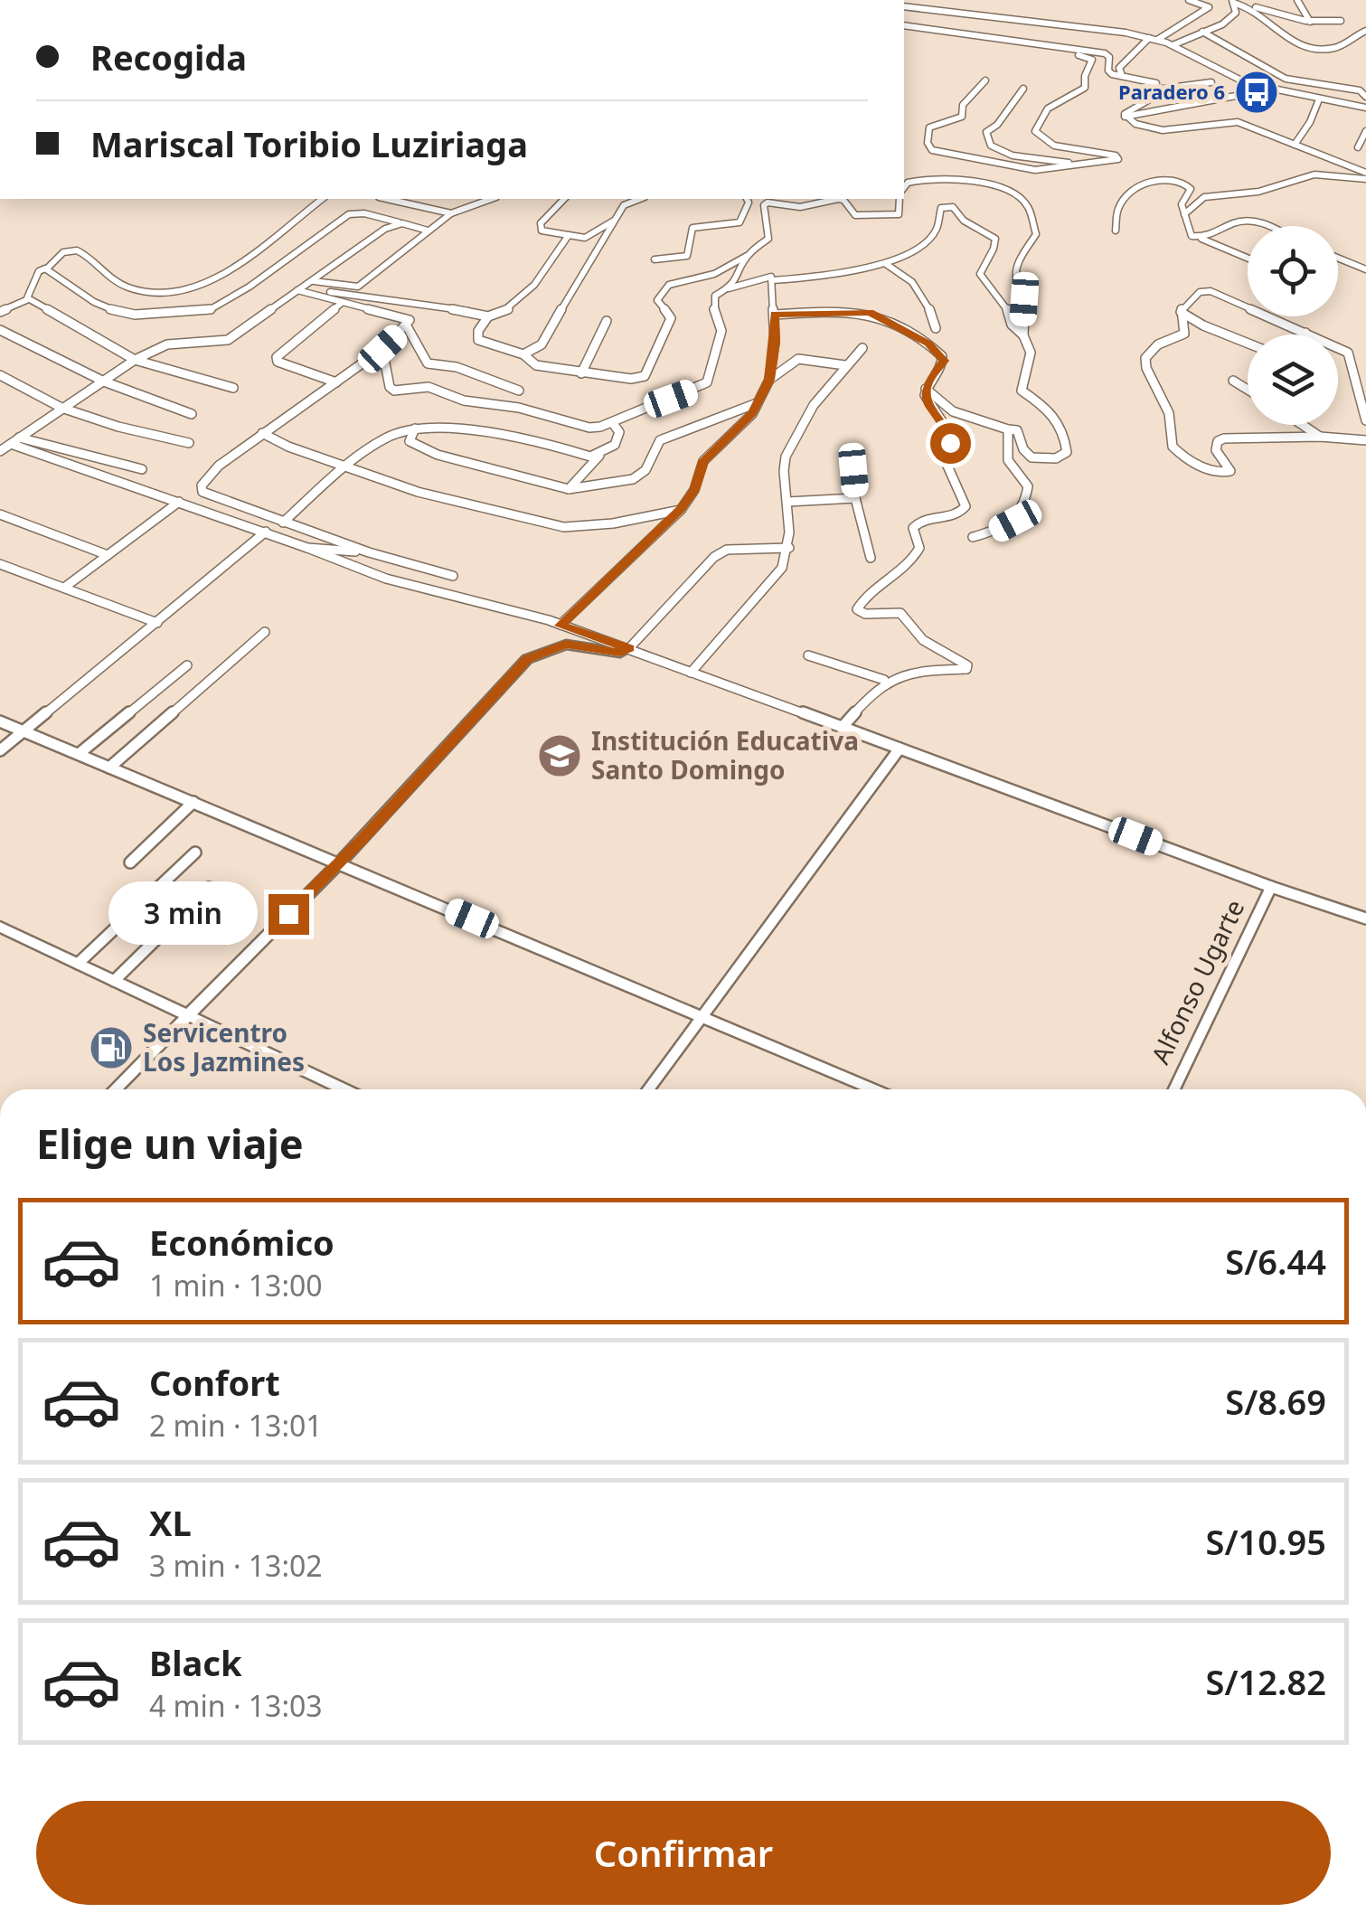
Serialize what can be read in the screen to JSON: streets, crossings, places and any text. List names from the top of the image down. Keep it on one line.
{"streets":{"street":["Alfonso Ugarte"]},"places":{"bus stop":["Paradero 6"],"school or university":["Institución Educativa Santo Domingo"],"fuel station":["Servicentro Los Jazmines"]},"page":{"banner":["Recogida","Mariscal Toribio Luziriaga"],"bubble":"3 min","heading":"Elige un viaje","list":[{"name":"Económico","note":"1 min · 13:00","value":"S/6.44"},{"name":"Confort","note":"2 min · 13:01","value":"S/8.69"},{"name":"XL","note":"3 min · 13:02","value":"S/10.95"},{"name":"Black","note":"4 min · 13:03","value":"S/12.82"}],"buttons":"Confirmar"}}
